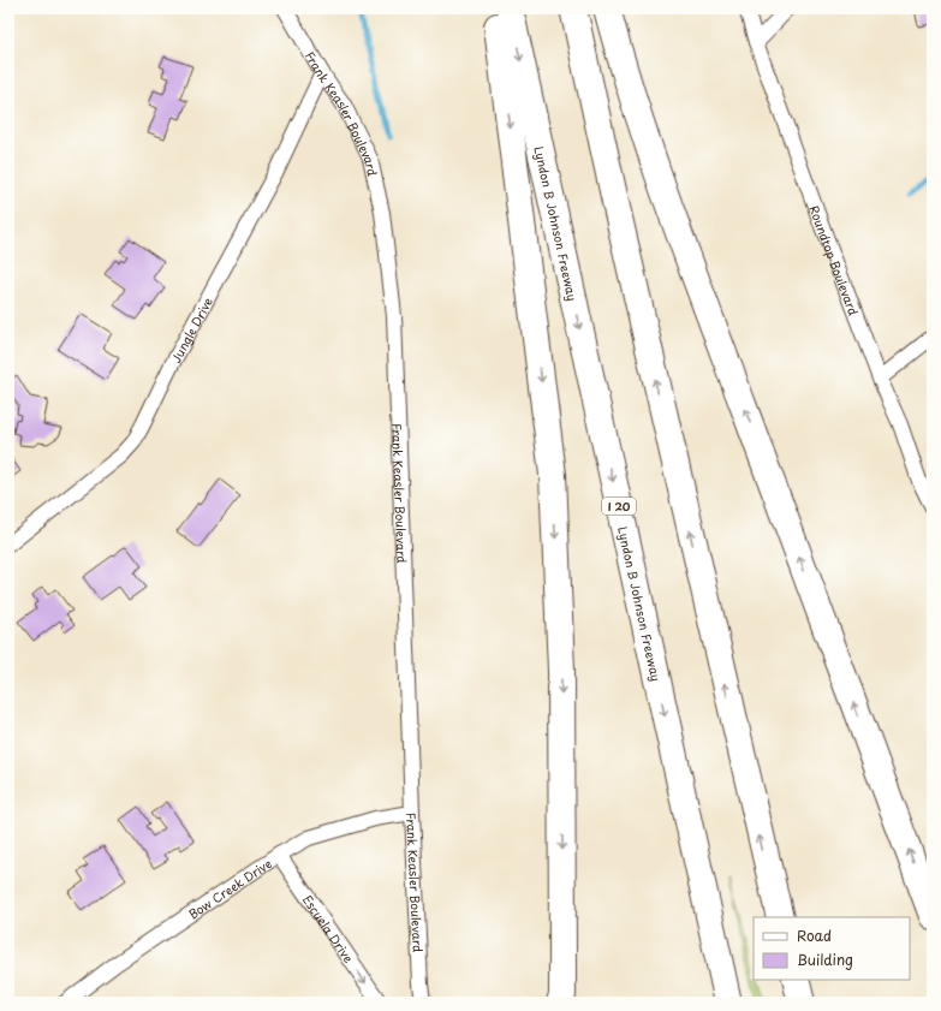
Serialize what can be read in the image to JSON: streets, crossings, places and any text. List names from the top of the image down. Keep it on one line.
{"streets":{"highway":["Lyndon B Johnson Freeway","I 20"],"street":["Frank Keasler Boulevard","Roundtop Boulevard","Jungle Drive","Bow Creek Drive","Escuela Drive"]},"crossings":[["Frank Keasler Boulevard","Jungle Drive"],["Frank Keasler Boulevard","Bow Creek Drive"],["Bow Creek Drive","Escuela Drive"]],"one_way":["Escuela Drive"],"legend":["Road","Building"]}
